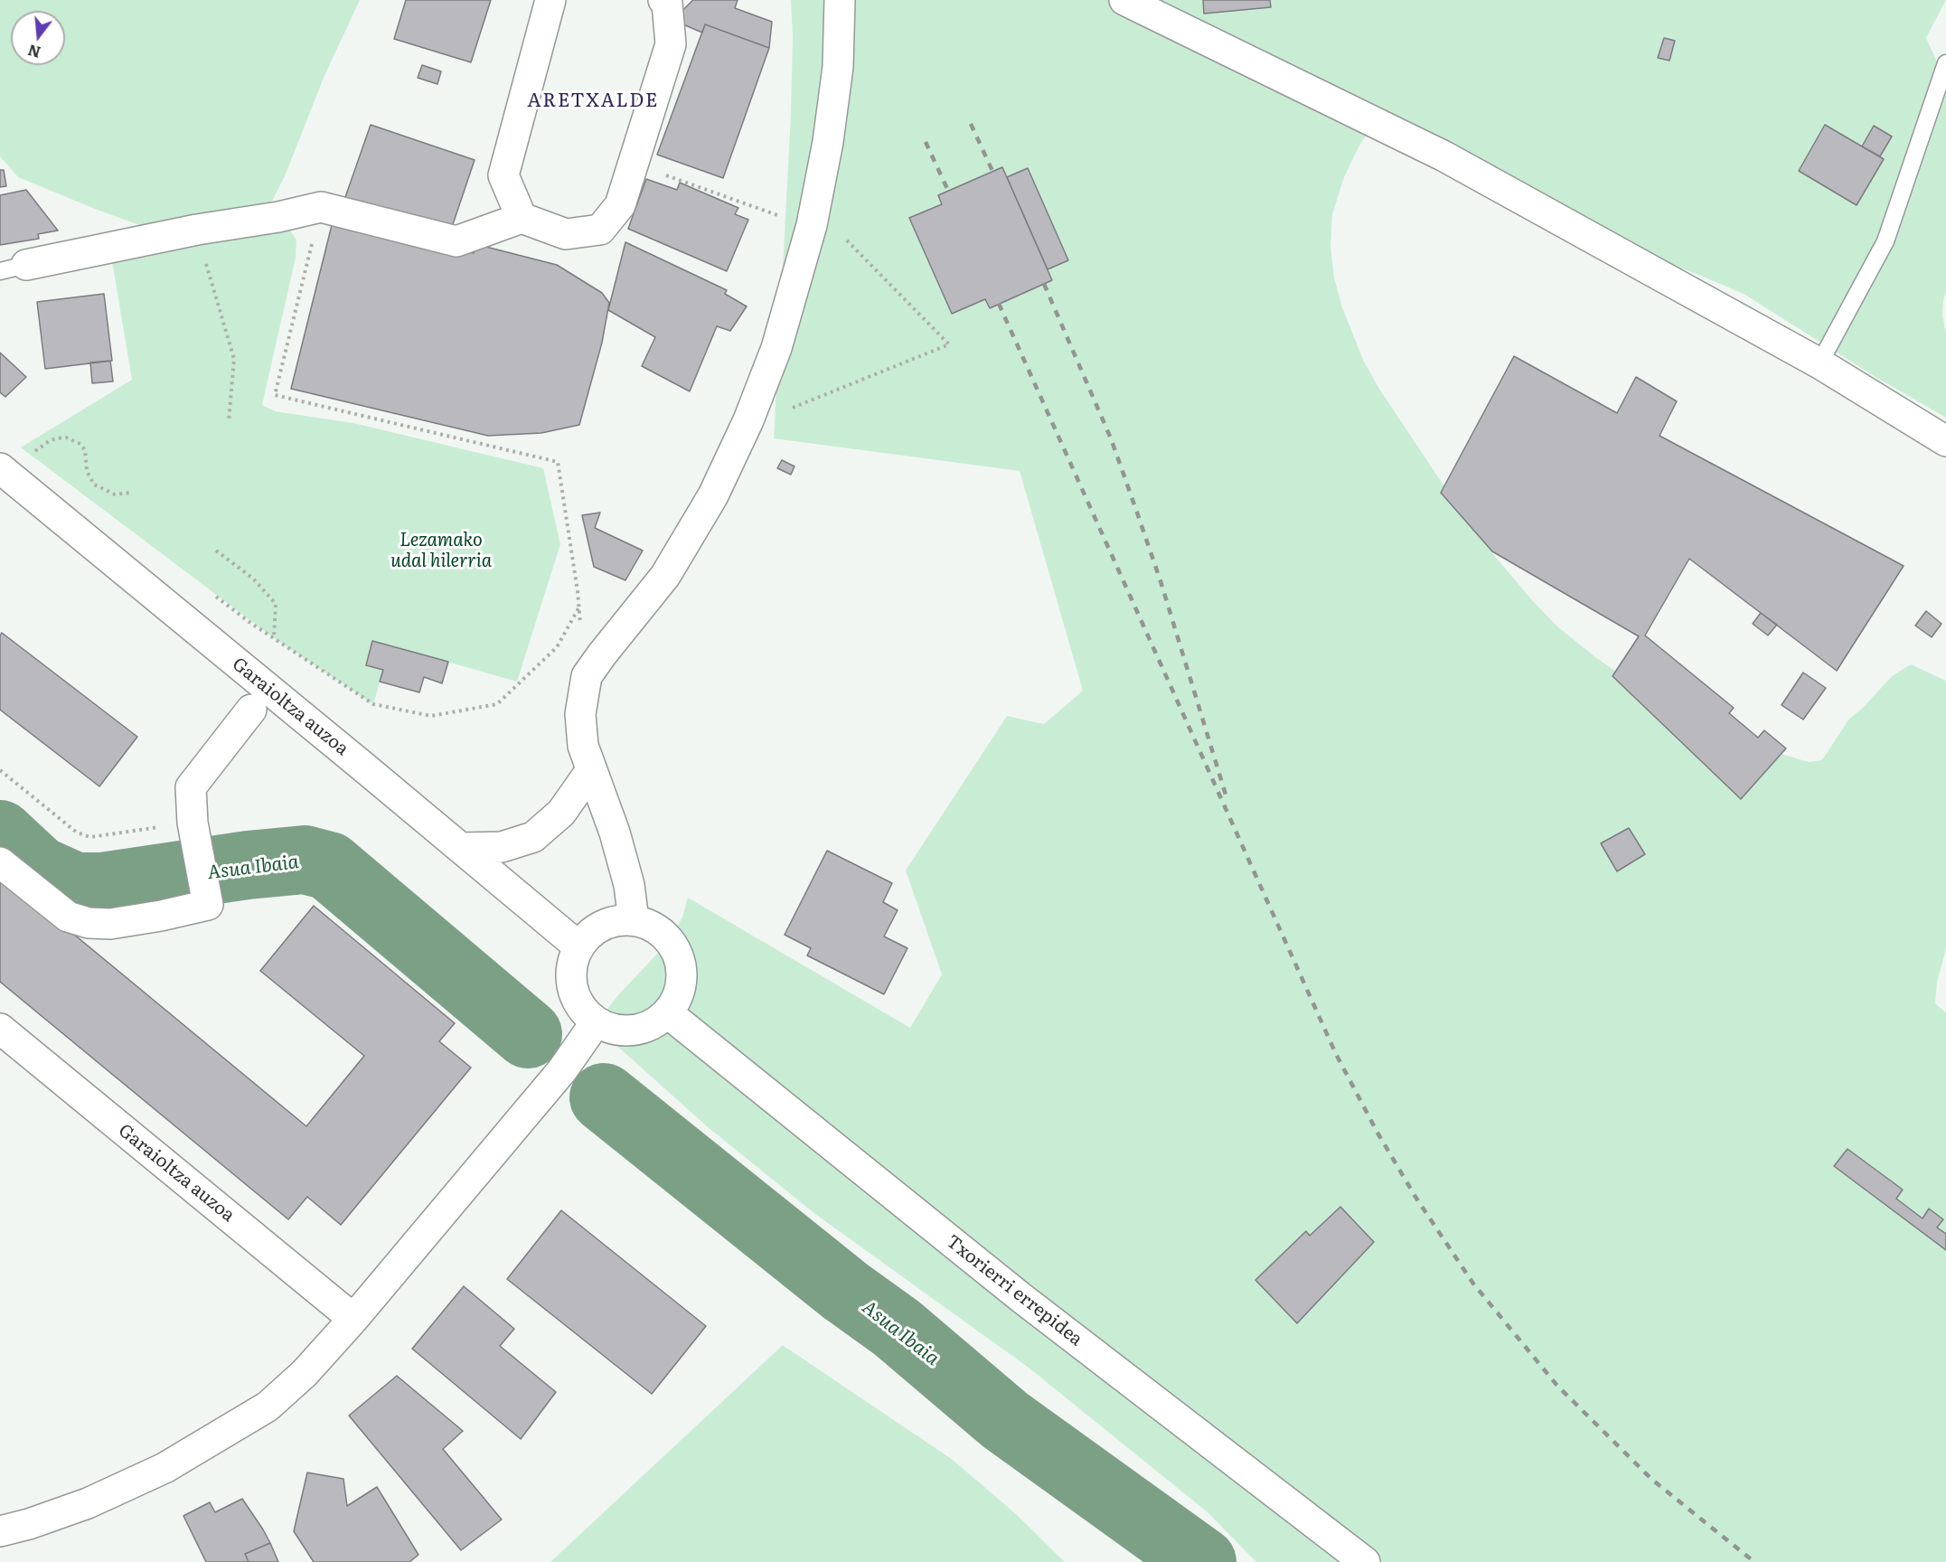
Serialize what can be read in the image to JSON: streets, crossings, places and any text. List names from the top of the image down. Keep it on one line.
{"streets":{"street":["Garaioltza auzoa","Txorierri errepidea"]},"crossings":[["Garaioltza auzoa","Txorierri errepidea"]],"districts":["ARETXALDE"],"water":["Asua Ibaia"],"parks":["Lezamako udal hilerria"],"north":"bottom"}
